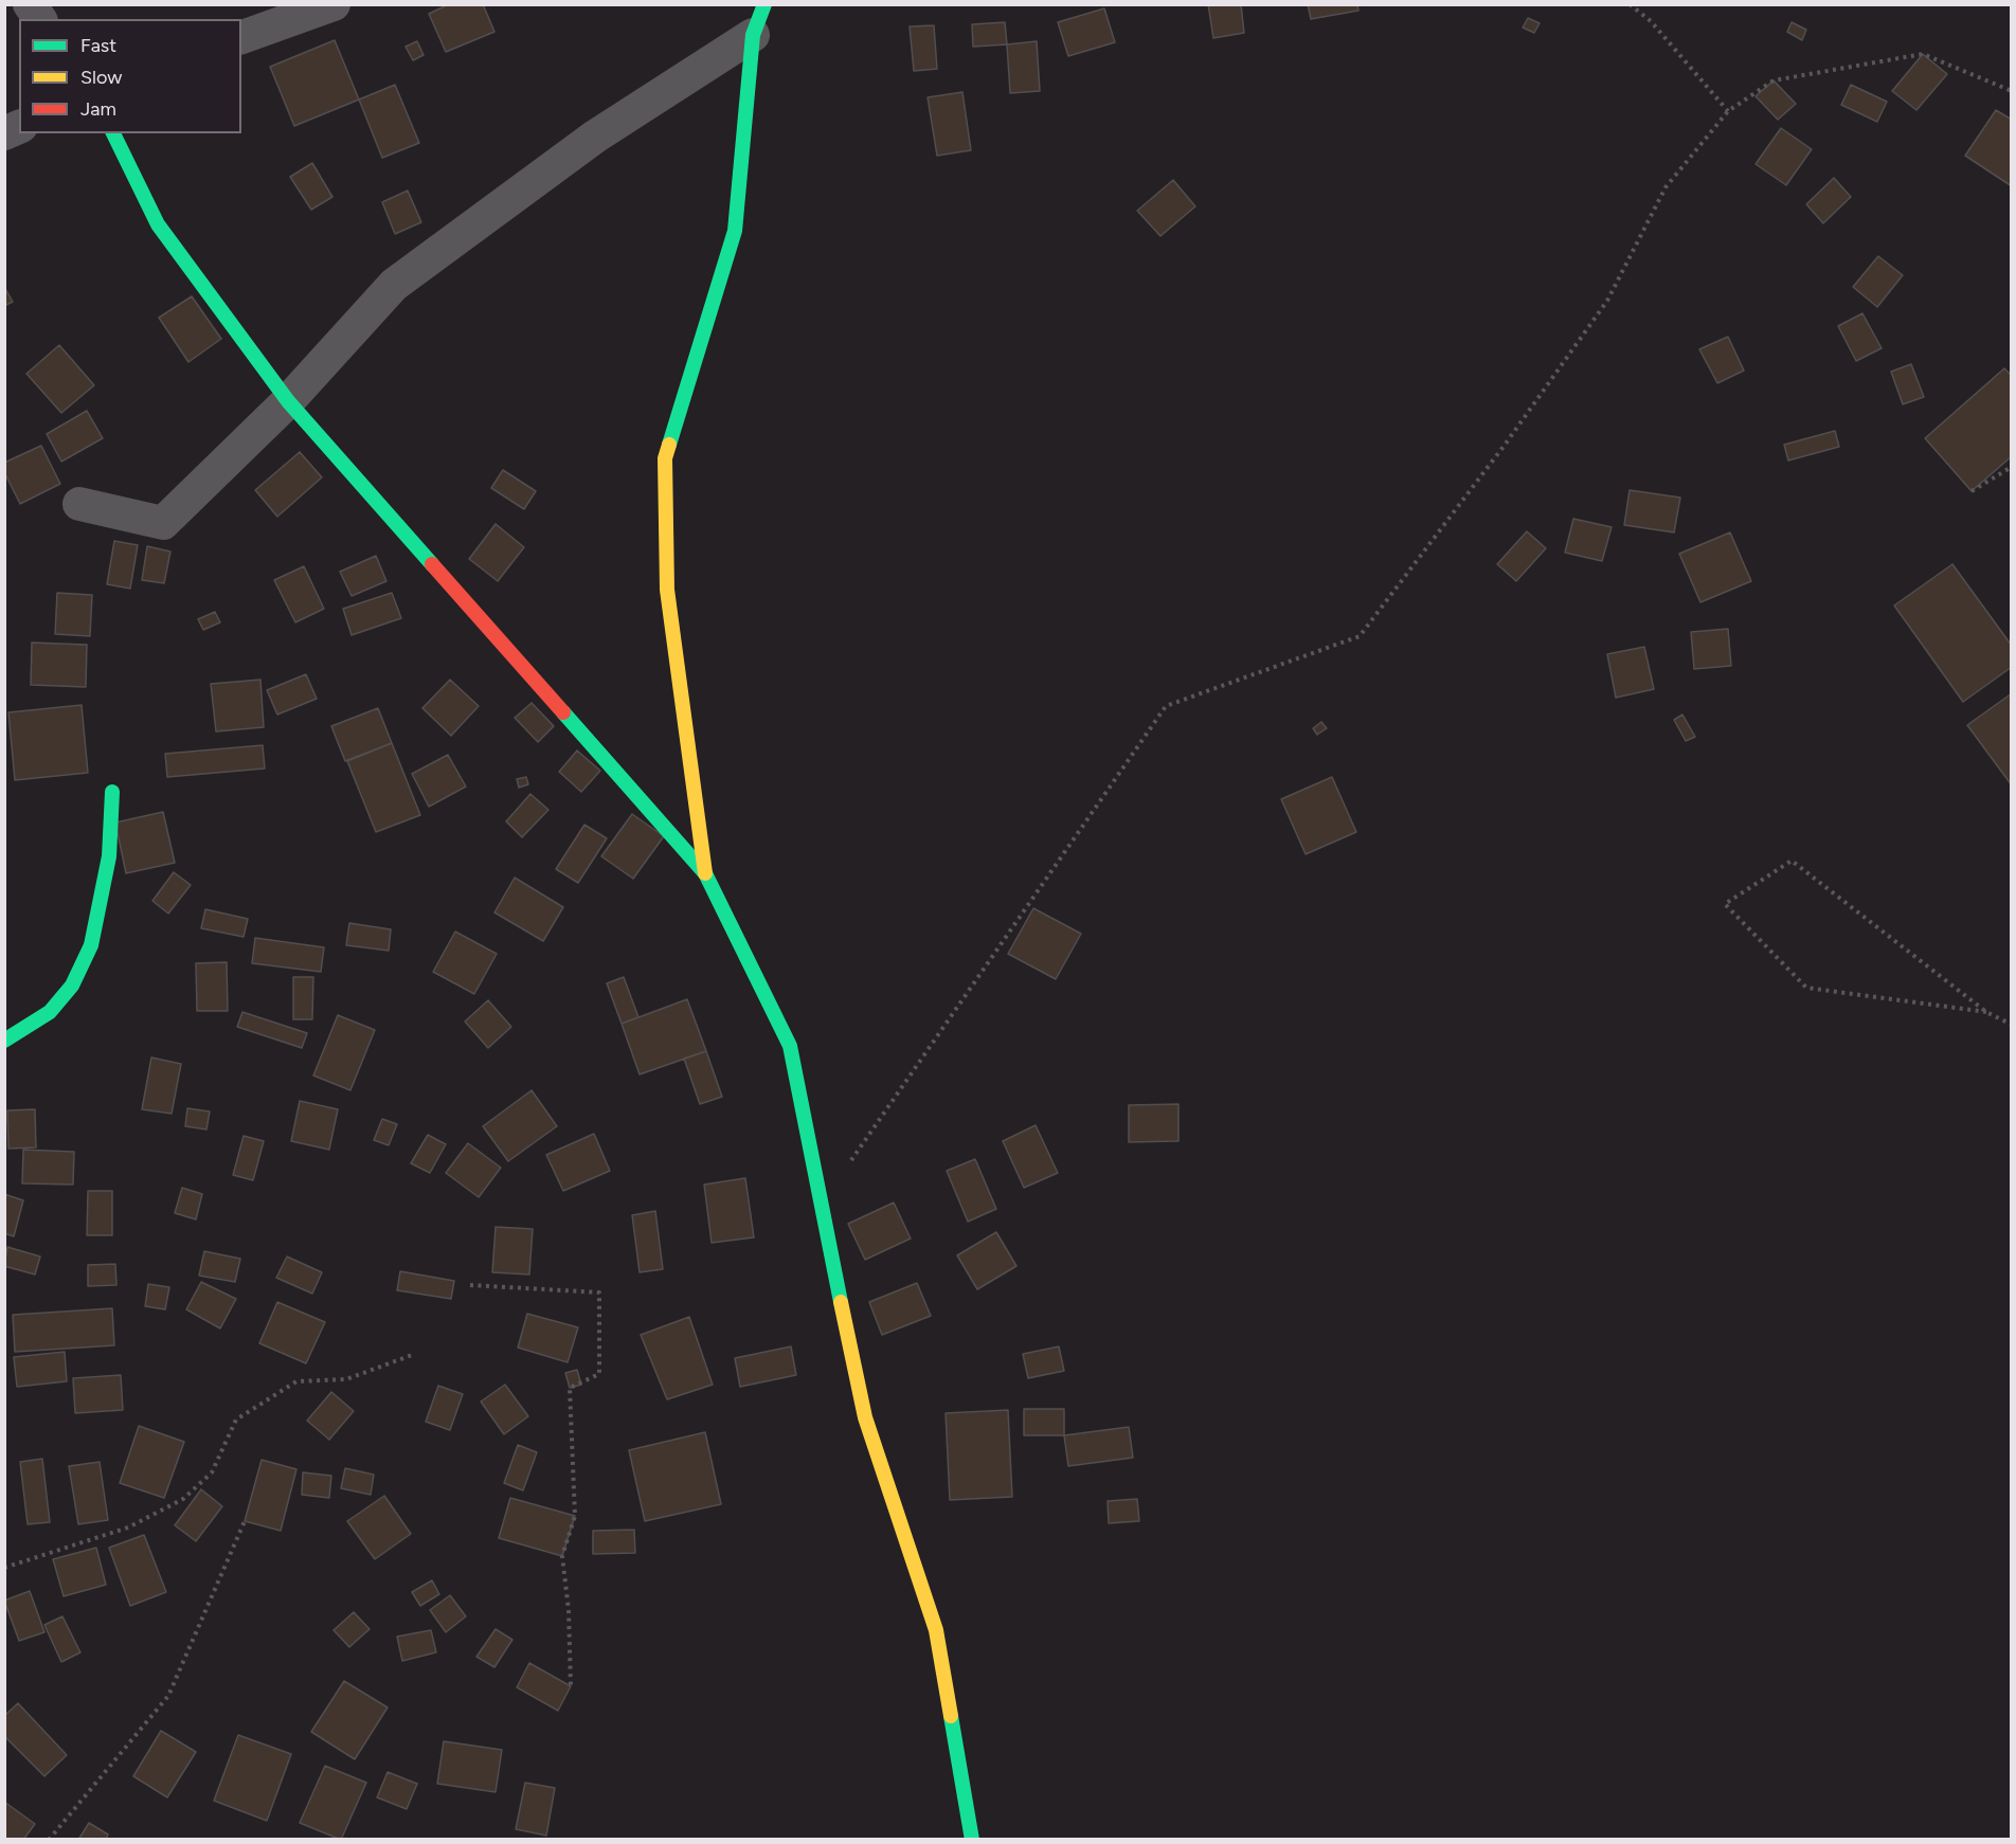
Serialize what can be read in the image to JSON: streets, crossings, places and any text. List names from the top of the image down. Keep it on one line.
{"legend":["Fast","Slow","Jam"]}
